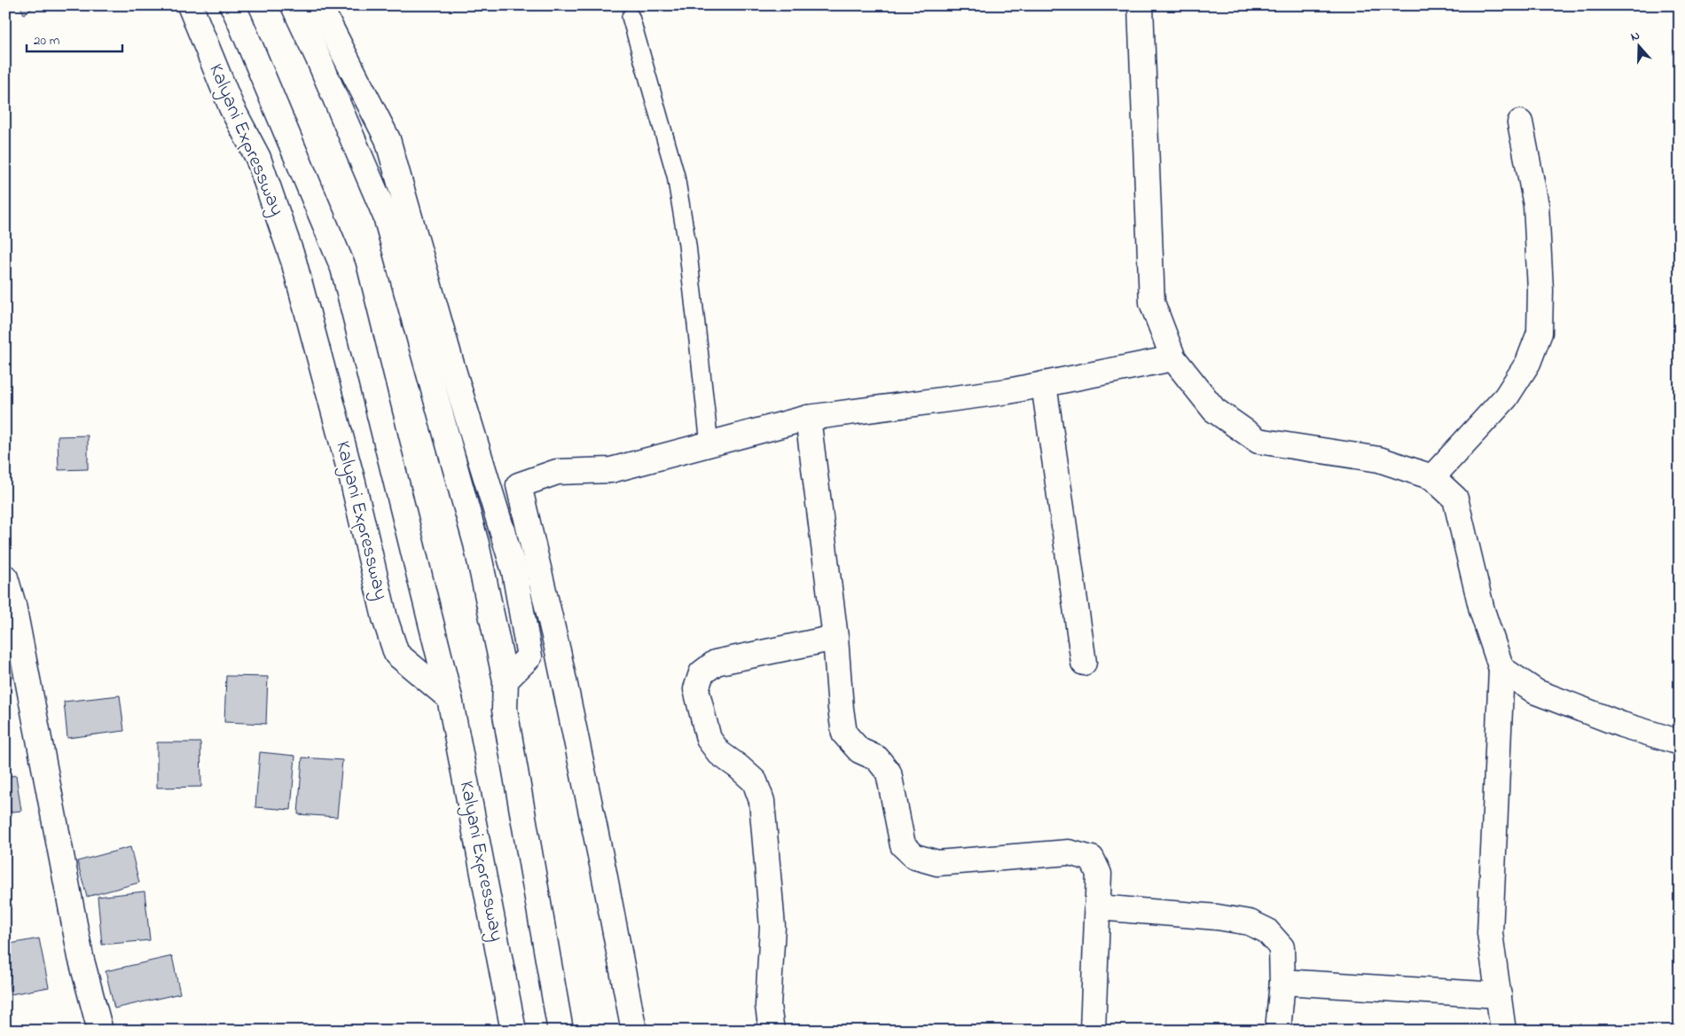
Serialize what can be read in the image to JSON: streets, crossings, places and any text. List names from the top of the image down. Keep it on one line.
{"streets":{"main road":["Kalyani Expressway"]},"scale_bar":"20 m","north":"top"}
